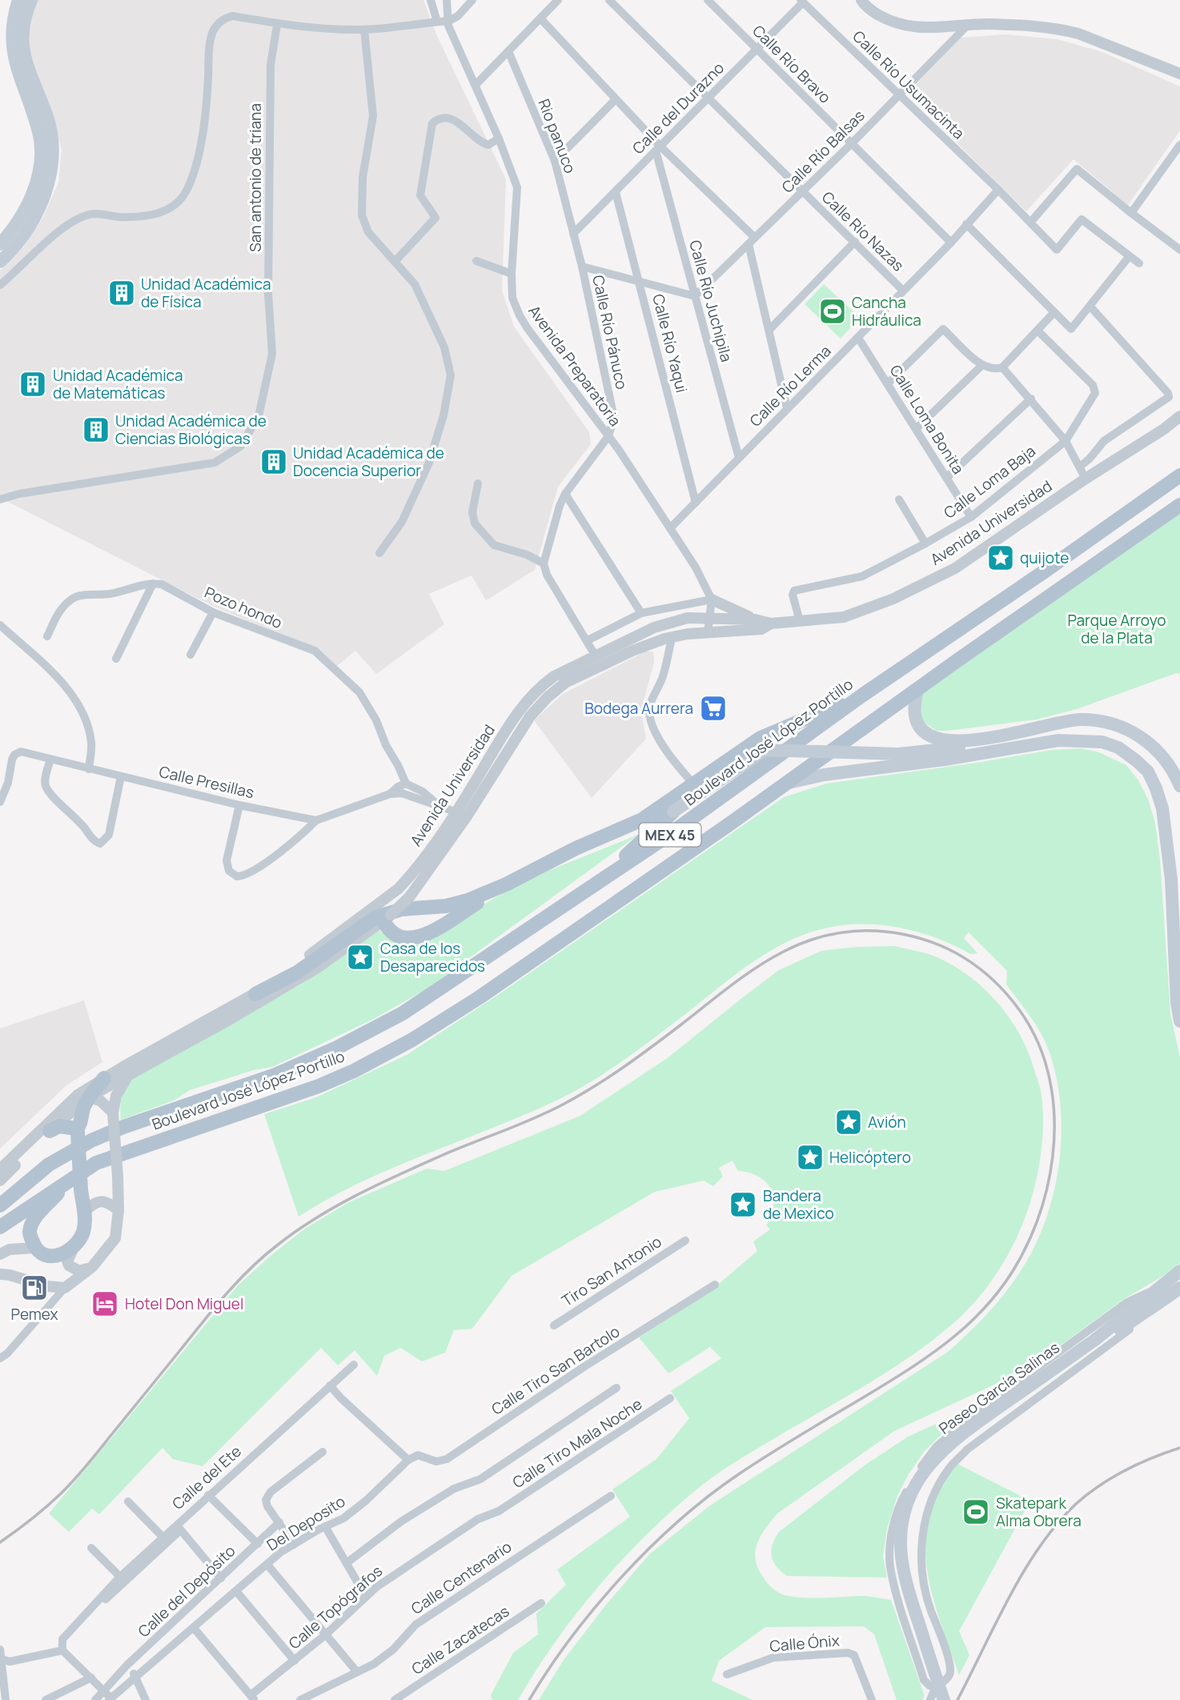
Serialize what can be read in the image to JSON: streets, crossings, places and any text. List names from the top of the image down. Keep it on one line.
{"streets":{"main road":["Boulevard José López Portillo","MEX 45","Paseo García Salinas"],"street":["Calle Río Bravo","Calle Río Usumacinta","Calle del Durazno","Rio panuco","Calle Río Balsas","San antonio de triana","Calle Río Nazas","Calle Río Juchipila","Calle Río Pánuco","Calle Río Yaqui","Avenida Preparatoria","Calle Río Lerma","Calle Loma Bonita","Calle Loma Baja","Avenida Universidad","Pozo hondo","Calle Presillas","Tiro San Antonio","Calle Tiro San Bartolo","Calle Tiro Mala Noche","Calle del Ete","Del Deposito","Calle Centenario","Calle del Depósito","Calle Topógrafos","Calle Zacatecas","Calle Ónix"]},"crossings":[["Calle Río Bravo","Calle del Durazno"],["Calle Río Bravo","Calle Río Balsas"],["Calle Río Bravo","Calle Río Lerma"],["Calle Río Usumacinta","Calle del Durazno"],["Calle Río Usumacinta","Calle Río Balsas"],["Calle Río Usumacinta","Calle Río Lerma"],["Calle del Durazno","Rio panuco"],["Calle del Durazno","Calle Río Nazas"],["Calle del Durazno","Calle Río Juchipila"],["Calle del Durazno","Calle Río Pánuco"],["Calle del Durazno","Calle Río Yaqui"],["Rio panuco","Calle Río Pánuco"],["Calle Río Balsas","Calle Río Nazas"],["Calle Río Balsas","Calle Río Juchipila"],["Calle Río Nazas","Calle Río Lerma"],["Calle Río Juchipila","Calle Río Lerma"],["Calle Río Pánuco","Avenida Preparatoria"],["Calle Río Yaqui","Calle Río Lerma"],["Avenida Preparatoria","Calle Río Lerma"],["Calle Río Lerma","Calle Loma Bonita"],["Calle Loma Bonita","Calle Loma Baja"],["Calle Loma Baja","Avenida Universidad"],["Pozo hondo","Calle Presillas"],["Boulevard José López Portillo","MEX 45"],["Calle Tiro San Bartolo","Del Deposito"],["Calle Tiro Mala Noche","Calle Topógrafos"],["Del Deposito","Calle del Depósito"]],"parks":["Parque Arroyo de la Plata"],"places":{"building":["Unidad Académica de Física","Unidad Académica de Matemáticas","Unidad Académica de Ciencias Biológicas","Unidad Académica de Docencia Superior"],"sports":["Cancha Hidráulica","Skatepark Alma Obrera"],"place":["quijote","Casa de los Desaparecidos","Avión","Helicóptero","Bandera de Mexico"],"supermarket":["Bodega Aurrera"],"fuel station":["Pemex"],"hotel":["Hotel Don Miguel"]}}
